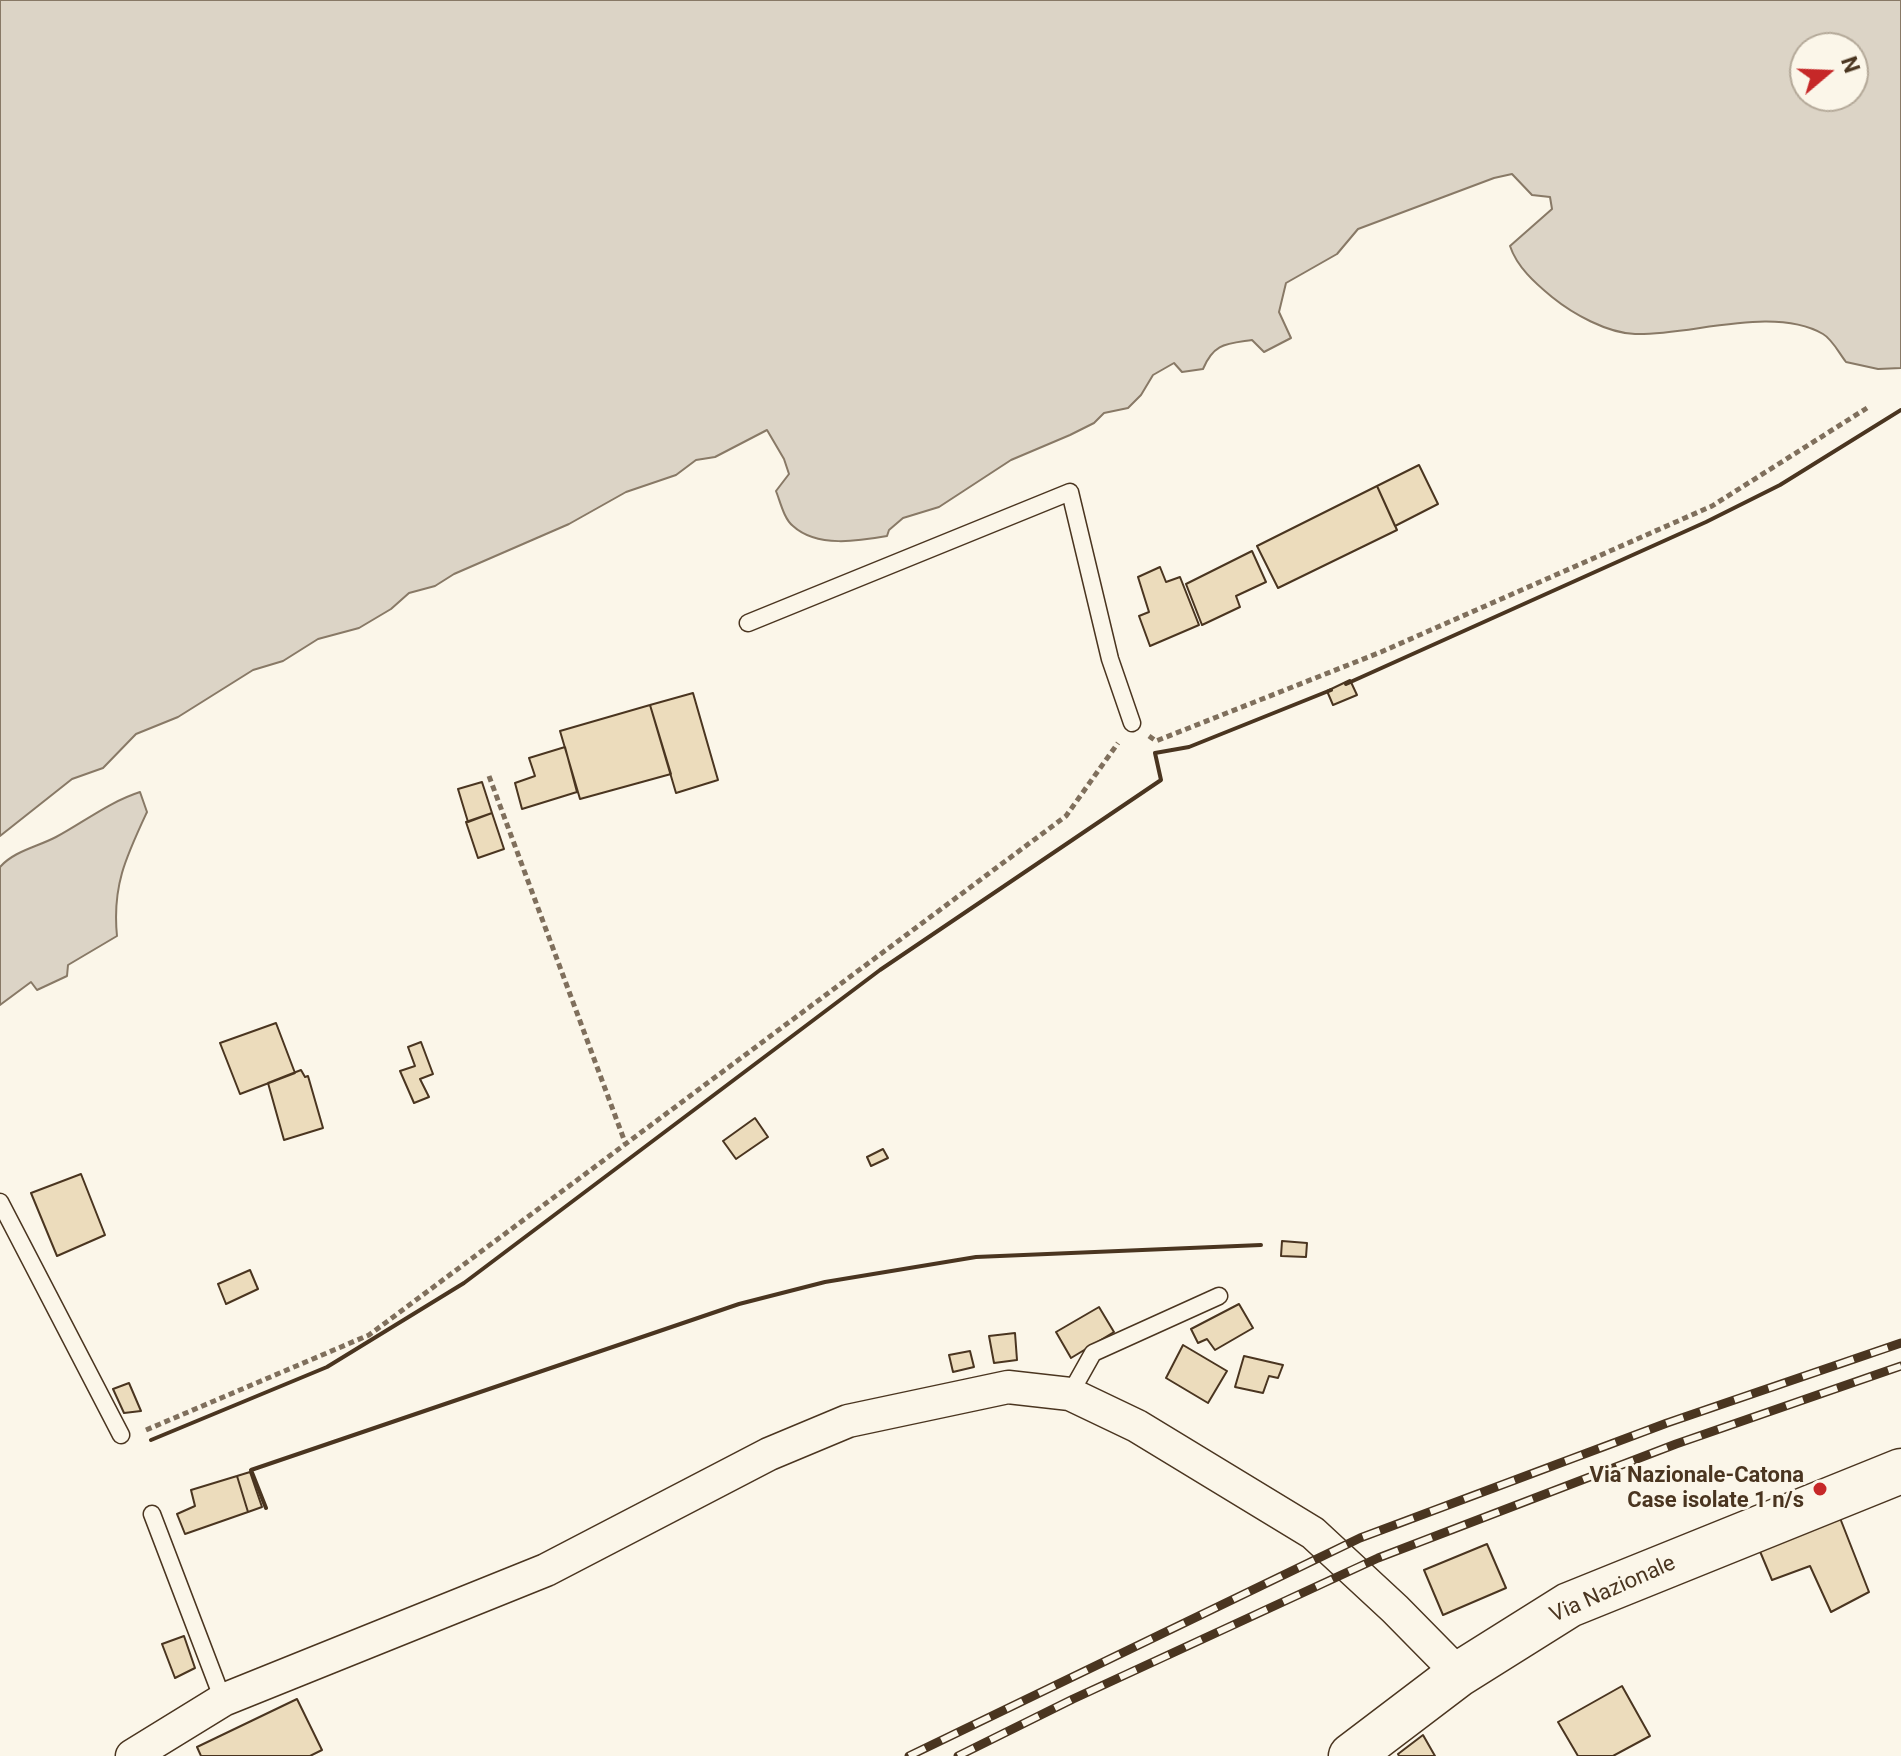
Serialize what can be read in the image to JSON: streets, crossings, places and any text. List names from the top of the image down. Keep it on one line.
{"streets":{"main road":["Via Nazionale"]},"places":["Via Nazionale-Catona Case isolate 1 n/s"],"north":"right"}
